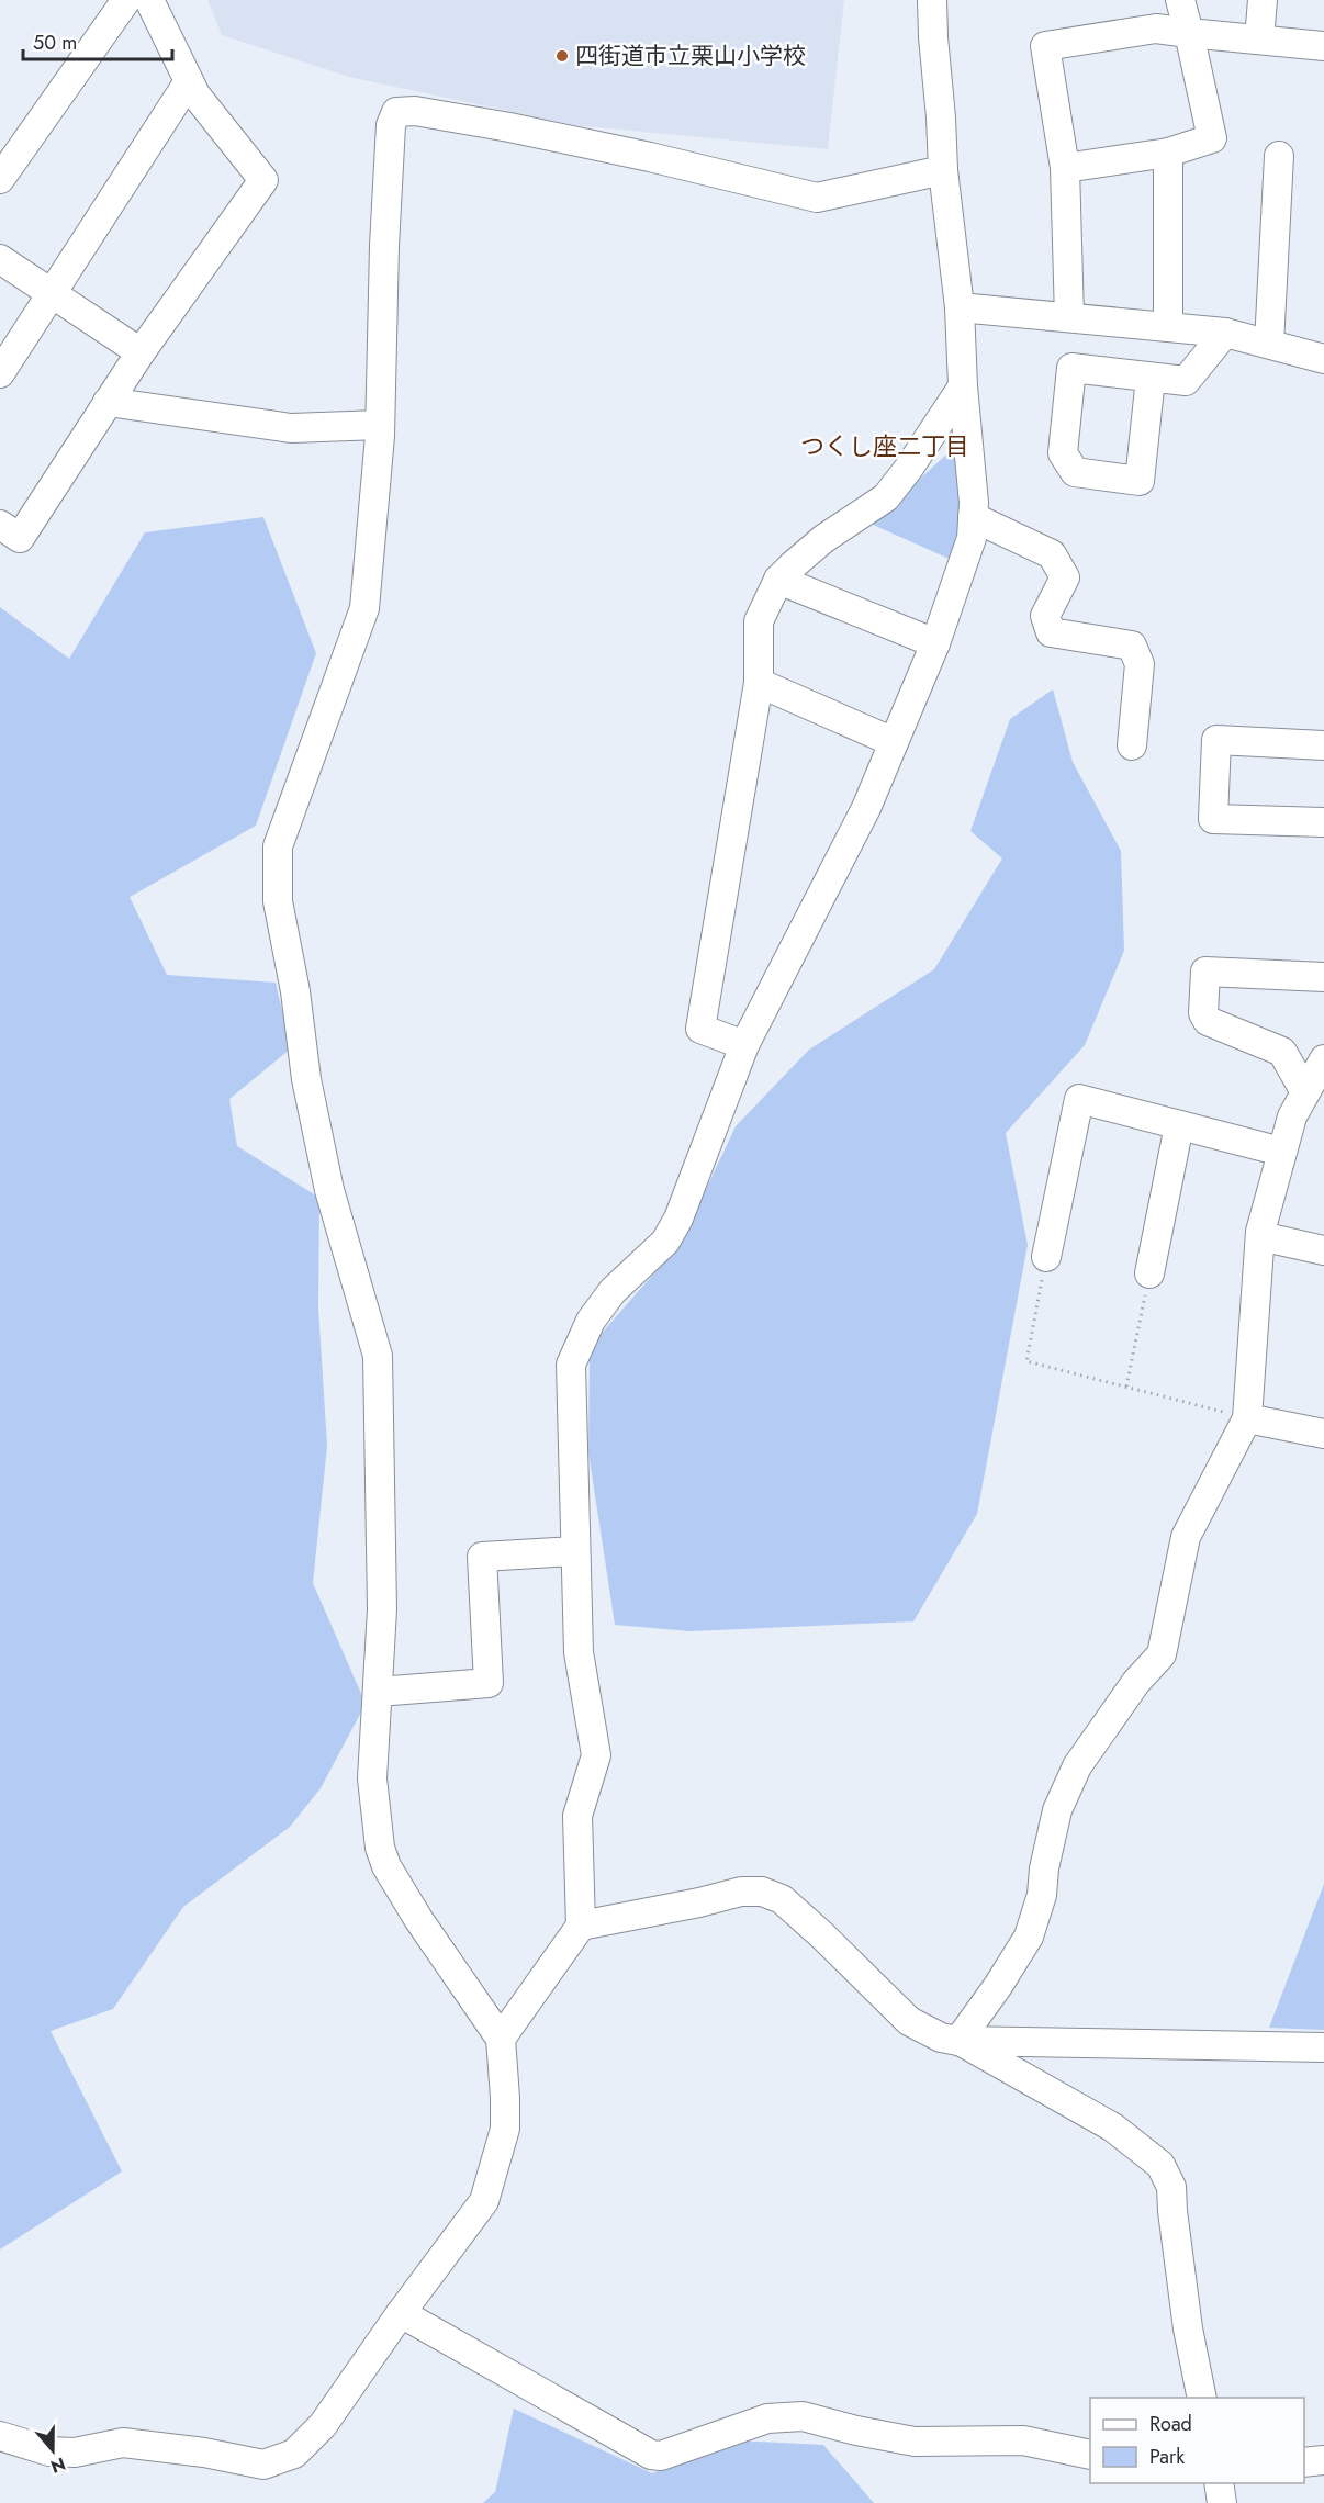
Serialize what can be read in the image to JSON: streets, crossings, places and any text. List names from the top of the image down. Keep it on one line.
{"districts":["つくし座二丁目"],"places":["四街道市立栗山小学校"],"legend":["Road","Park"],"scale_bar":"50 m","north":"bottom"}
